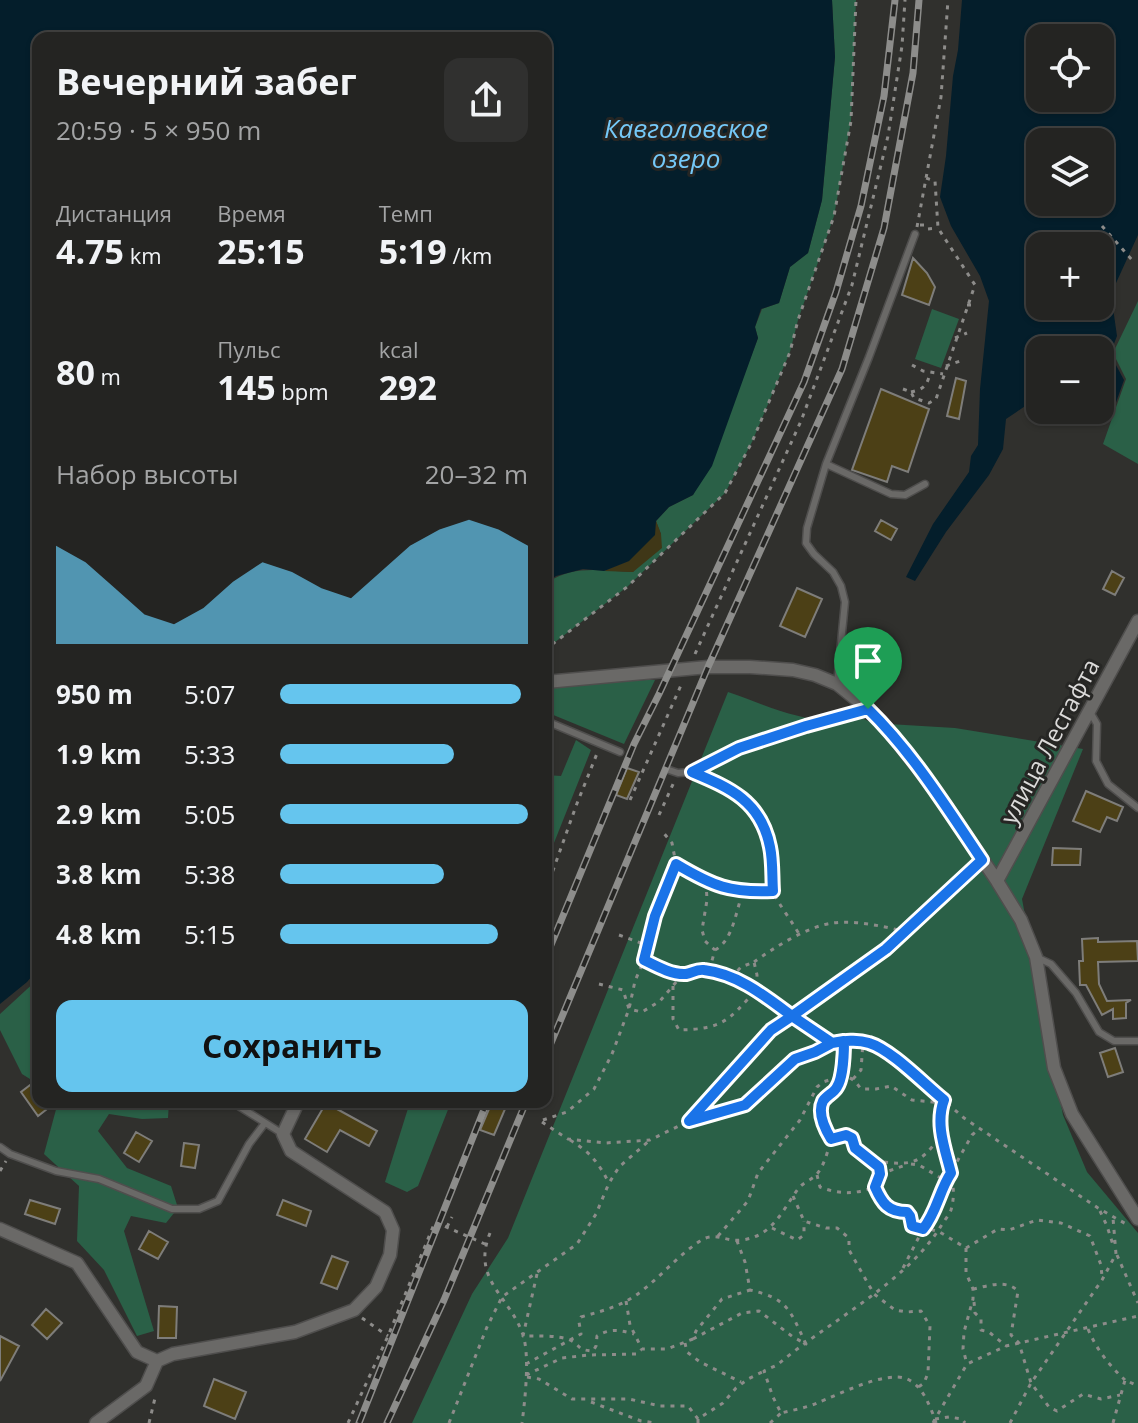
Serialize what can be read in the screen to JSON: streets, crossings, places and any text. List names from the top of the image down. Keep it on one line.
{"streets":{"street":["улица Лесгафта"]},"water":["Кавголовское озеро"],"page":{"map_buttons":["+","−"],"heading":["Вечерний забег","20:59 · 5 × 950 m"],"stats":[["Дистанция","4.75 km"],["Время","25:15"],["Темп","5:19 /km"],["80 m"],["Пульс","145 bpm"],["kcal","292"]],"chart":["Набор высоты","20–32 m"],"list":[{"name":"950 m","note":"5:07"},{"name":"1.9 km","note":"5:33"},{"name":"2.9 km","note":"5:05"},{"name":"3.8 km","note":"5:38"},{"name":"4.8 km","note":"5:15"}],"buttons":"Сохранить"}}
